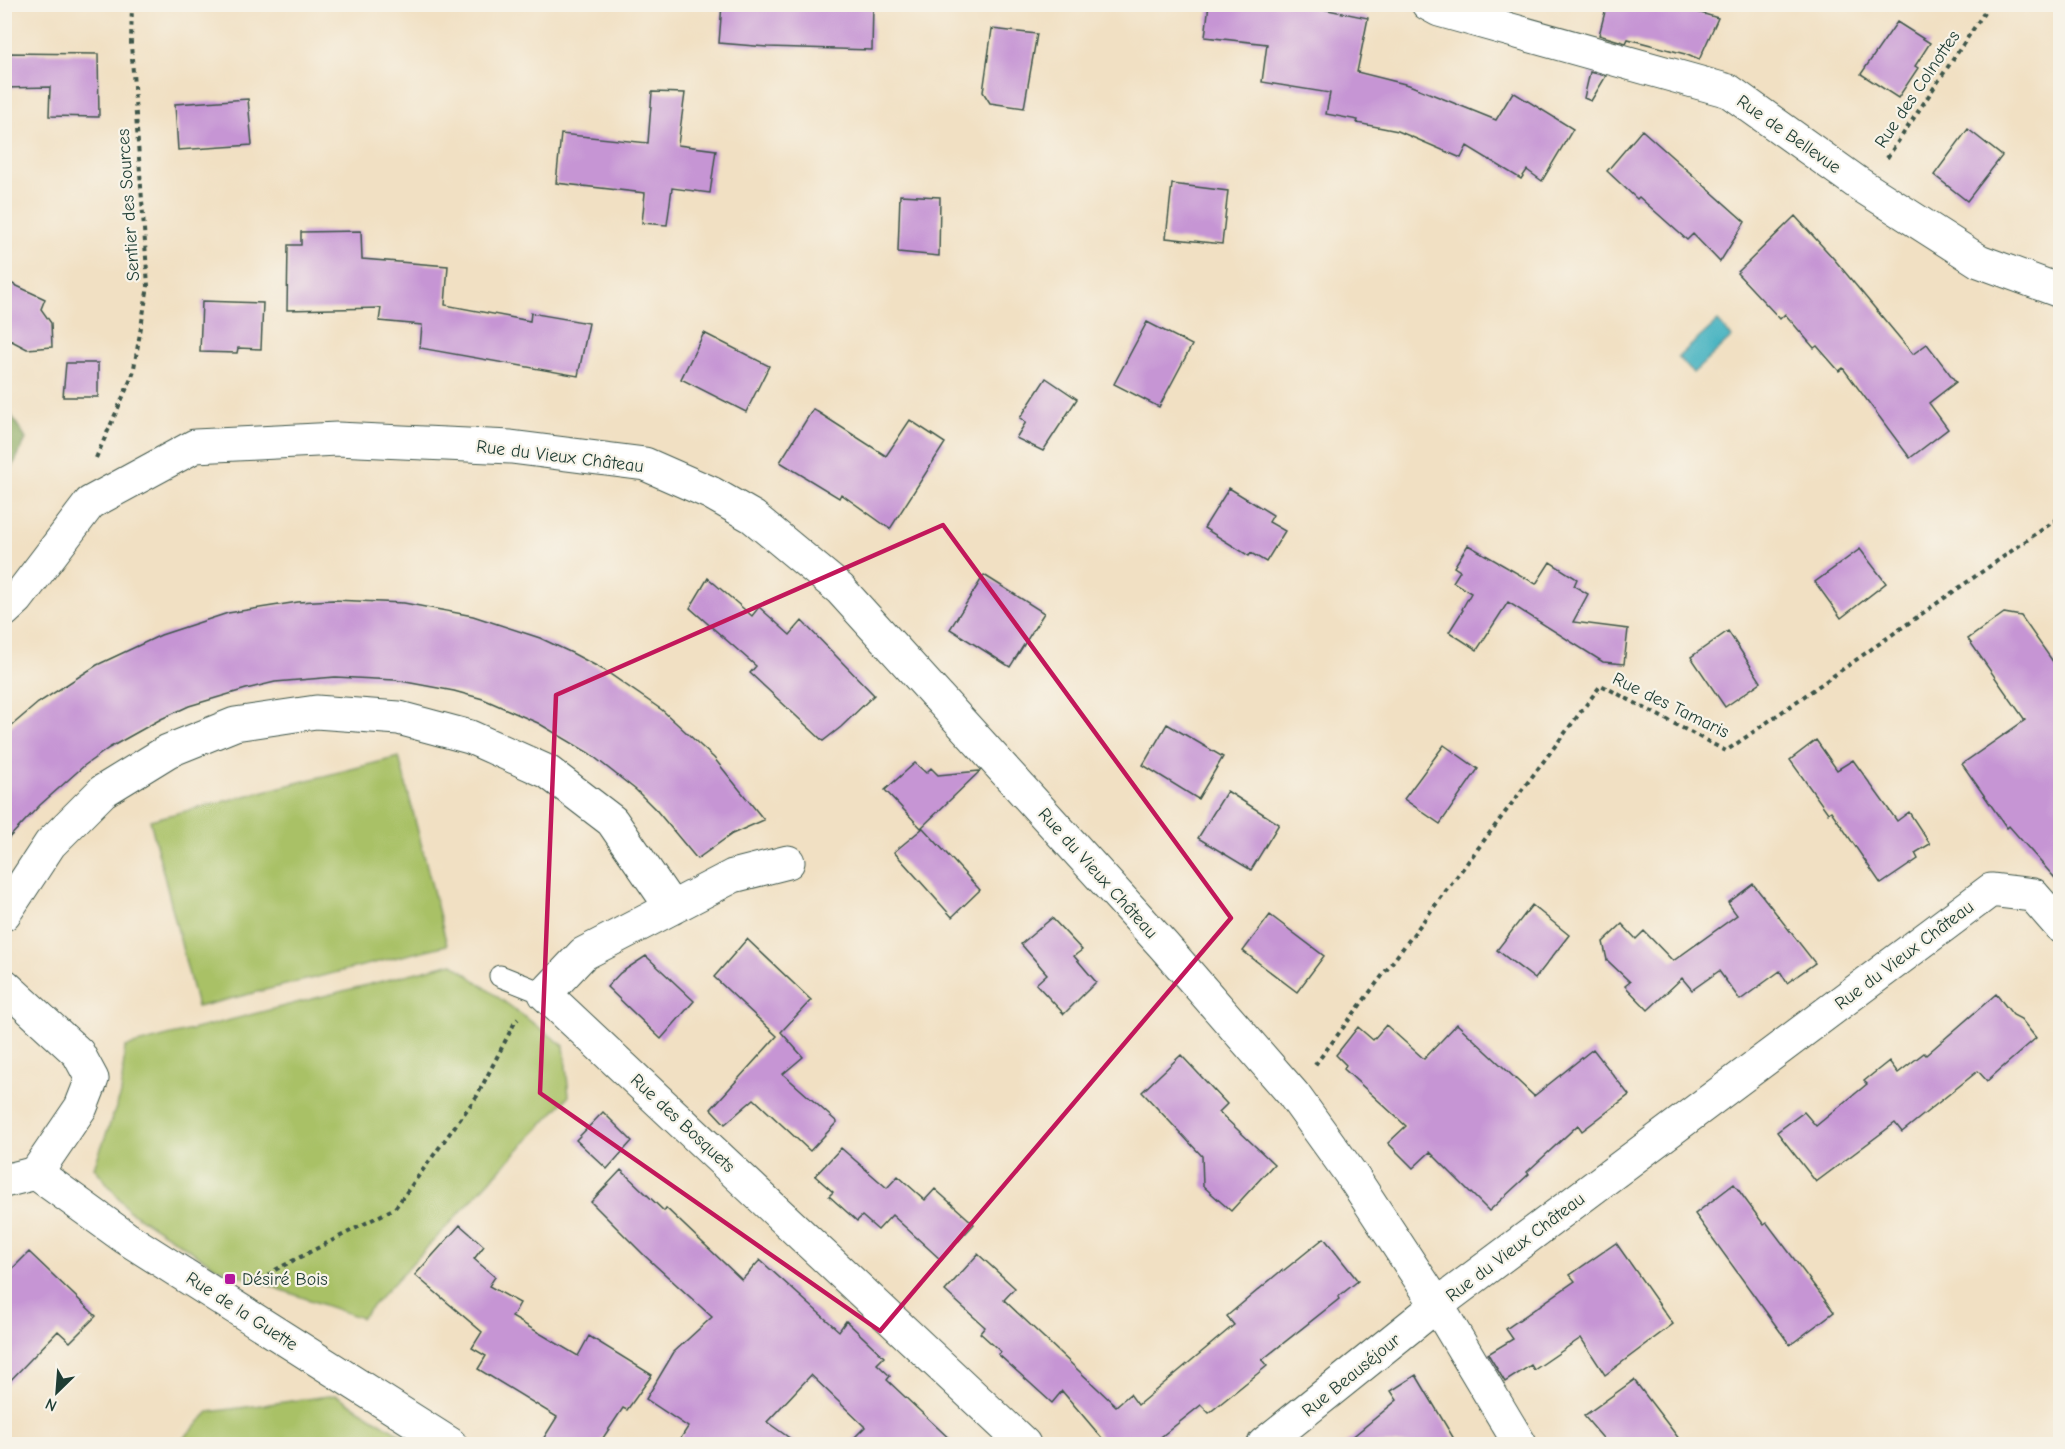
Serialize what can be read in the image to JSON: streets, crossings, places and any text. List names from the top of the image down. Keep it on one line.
{"streets":{"street":["Rue de Bellevue","Rue du Vieux Château","Rue des Bosquets","Rue de la Guette","Rue Beauséjour"],"path":["Rue des Colnottes","Sentier des Sources","Rue des Tamaris"]},"crossings":[["Rue des Colnottes","Rue de Bellevue"],["Sentier des Sources","Rue du Vieux Château"],["Rue du Vieux Château","Rue des Tamaris"],["Rue du Vieux Château","Rue Beauséjour"]],"places":{"transit":["Désiré Bois"]},"north":"bottom left"}
